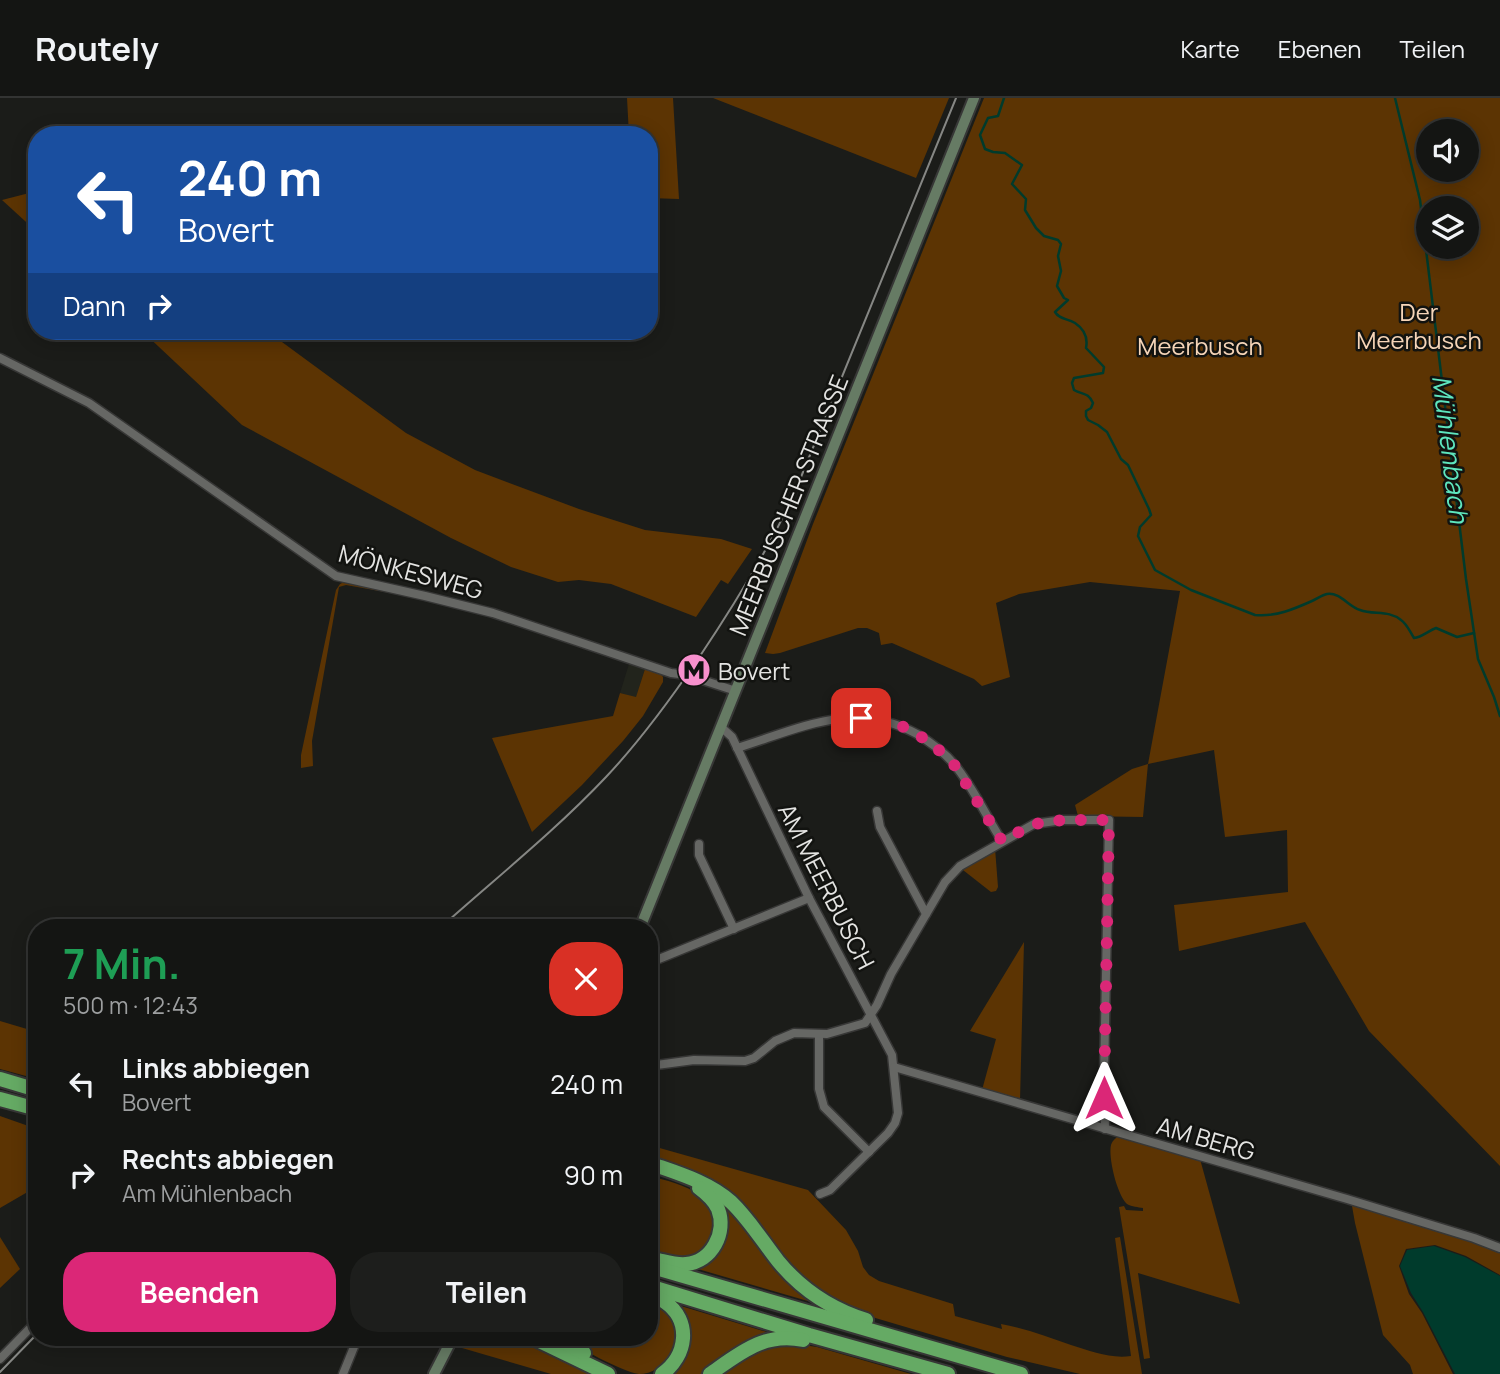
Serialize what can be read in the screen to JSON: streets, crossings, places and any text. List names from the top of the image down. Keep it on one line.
{"streets":{"main road":["MEERBUSCHER STRASSE"],"street":["MÖNKESWEG","AM MEERBUSCH","AM BERG"]},"crossings":[["MEERBUSCHER STRASSE","MÖNKESWEG"],["MEERBUSCHER STRASSE","AM MEERBUSCH"],["AM MEERBUSCH","AM BERG"]],"water":["Mühlenbach"],"parks":["Der Meerbusch","Meerbusch"],"places":{"metro station":["Bovert"]},"page":{"header":"Routely","nav":["Karte","Ebenen","Teilen"],"turn":["240 m","Bovert"],"then":"Dann","heading":["7 Min.","500 m · 12:43"],"list":[{"name":"Links abbiegen","note":"Bovert","value":"240 m"},{"name":"Rechts abbiegen","note":"Am Mühlenbach","value":"90 m"}],"buttons":["Beenden","Teilen"]}}
